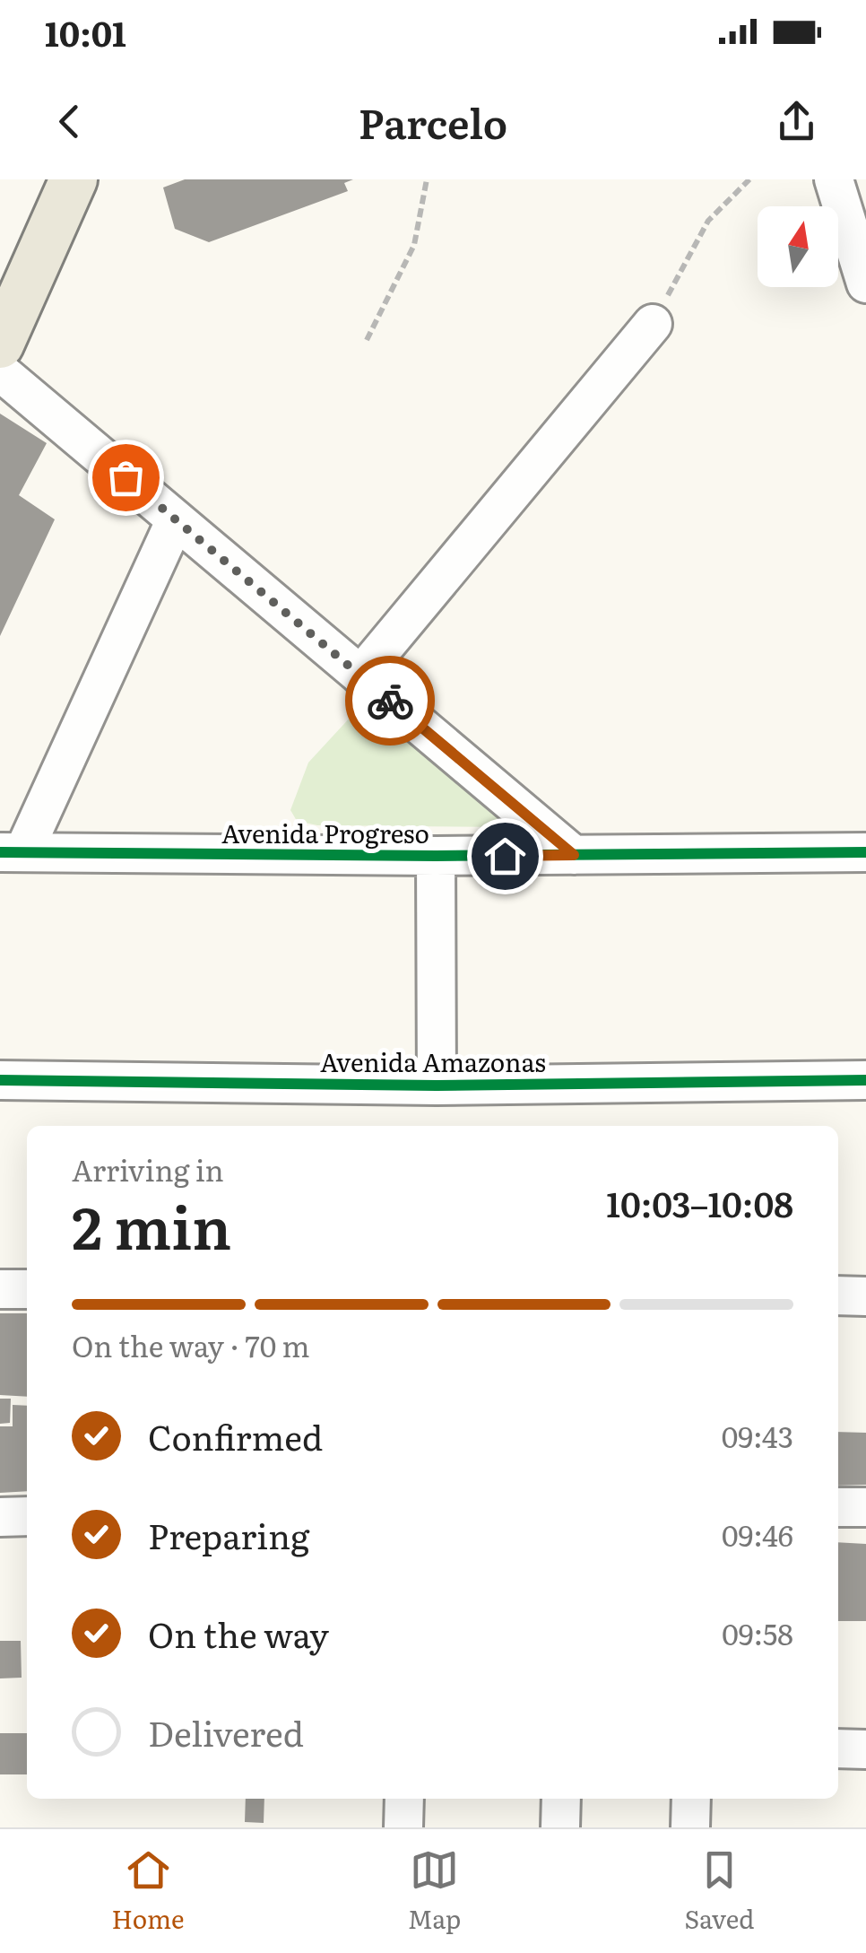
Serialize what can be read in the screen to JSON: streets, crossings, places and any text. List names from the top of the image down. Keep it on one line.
{"streets":{"street":["Avenida Progreso","Avenida Amazonas"]},"north":"top","page":{"status":"10:01","header":"Parcelo","heading":["2 min","Arriving in","10:03–10:08"],"bar":"On the way · 70 m","list":[["Confirmed","09:43"],["Preparing","09:46"],["On the way","09:58"],"Delivered"],"tabs":["Home","Map","Saved"]}}
